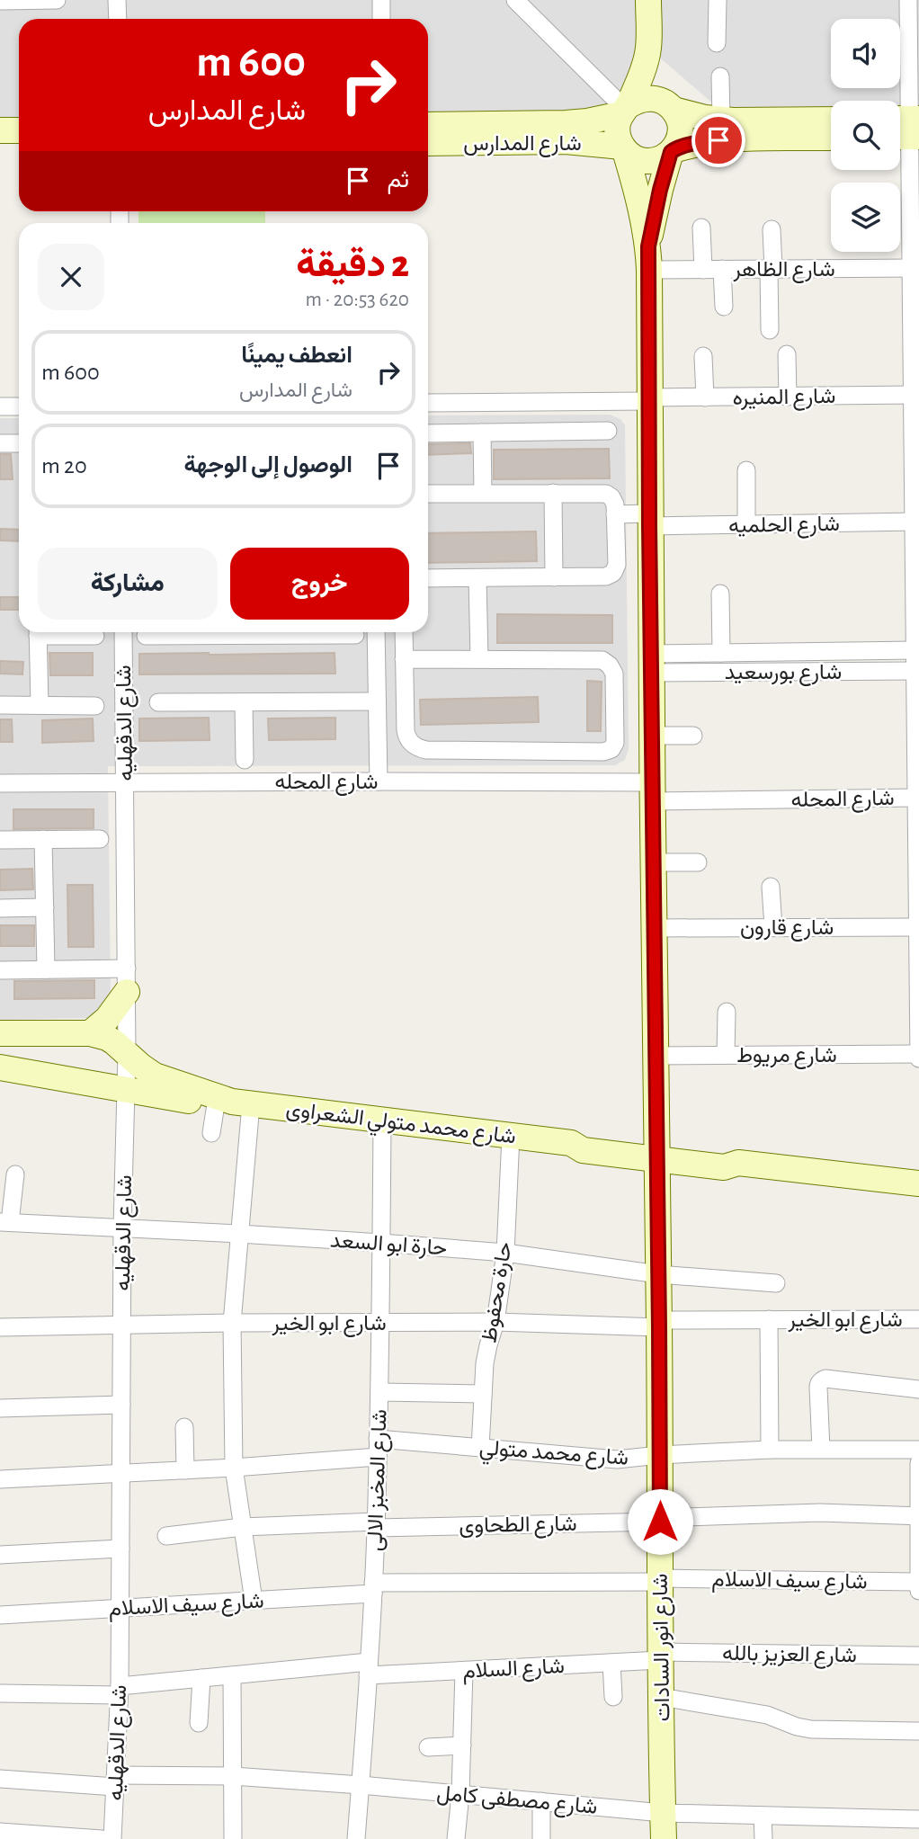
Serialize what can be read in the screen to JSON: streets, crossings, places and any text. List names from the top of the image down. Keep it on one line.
{"streets":{"street":["شارع المدارس","شارع الظاهر","شارع المنيره","شارع الحلميه","شارع بورسعيد","شارع الدقهليه","شارع المحله","شارع قارون","شارع مريوط","شارع محمد متولي الشعراوى","حارة ابو السعد","حارة محفوظ","شارع ابو الخير","شارع محمد متولي","شارع المخبز الالى","شارع الطحاوى","شارع سيف الاسلام","شارع انور السادات","شارع العزيز بالله","شارع السلام","شارع مصطفى كامل"]},"crossings":[["شارع المدارس","شارع انور السادات"],["شارع الظاهر","شارع انور السادات"],["شارع المنيره","شارع انور السادات"],["شارع الحلميه","شارع انور السادات"],["شارع بورسعيد","شارع انور السادات"],["شارع الدقهليه","شارع المحله"],["شارع الدقهليه","شارع محمد متولي الشعراوى"],["شارع الدقهليه","حارة ابو السعد"],["شارع الدقهليه","شارع ابو الخير"],["شارع الدقهليه","شارع سيف الاسلام"],["شارع الدقهليه","شارع السلام"],["شارع الدقهليه","شارع مصطفى كامل"],["شارع المحله","شارع انور السادات"],["شارع قارون","شارع انور السادات"],["شارع مريوط","شارع انور السادات"],["شارع محمد متولي الشعراوى","حارة محفوظ"],["شارع محمد متولي الشعراوى","شارع المخبز الالى"],["شارع محمد متولي الشعراوى","شارع انور السادات"],["حارة ابو السعد","حارة محفوظ"],["حارة ابو السعد","شارع المخبز الالى"],["حارة ابو السعد","شارع انور السادات"],["حارة محفوظ","شارع ابو الخير"],["حارة محفوظ","شارع محمد متولي"],["شارع ابو الخير","شارع المخبز الالى"],["شارع ابو الخير","شارع انور السادات"],["شارع محمد متولي","شارع المخبز الالى"],["شارع محمد متولي","شارع انور السادات"],["شارع المخبز الالى","شارع الطحاوى"],["شارع المخبز الالى","شارع سيف الاسلام"],["شارع المخبز الالى","شارع السلام"],["شارع المخبز الالى","شارع مصطفى كامل"],["شارع الطحاوى","شارع انور السادات"],["شارع سيف الاسلام","شارع انور السادات"],["شارع انور السادات","شارع العزيز بالله"],["شارع انور السادات","شارع السلام"],["شارع انور السادات","شارع مصطفى كامل"],["شارع العزيز بالله","شارع السلام"]],"page":{"turn":["600 m","شارع المدارس"],"then":"ثم","heading":["2 دقيقة","620 m · 20:53"],"list":[{"name":"انعطف يمينًا","note":"شارع المدارس","value":"600 m"},{"name":"الوصول إلى الوجهة","value":"20 m"}],"buttons":["خروج","مشاركة"]}}
